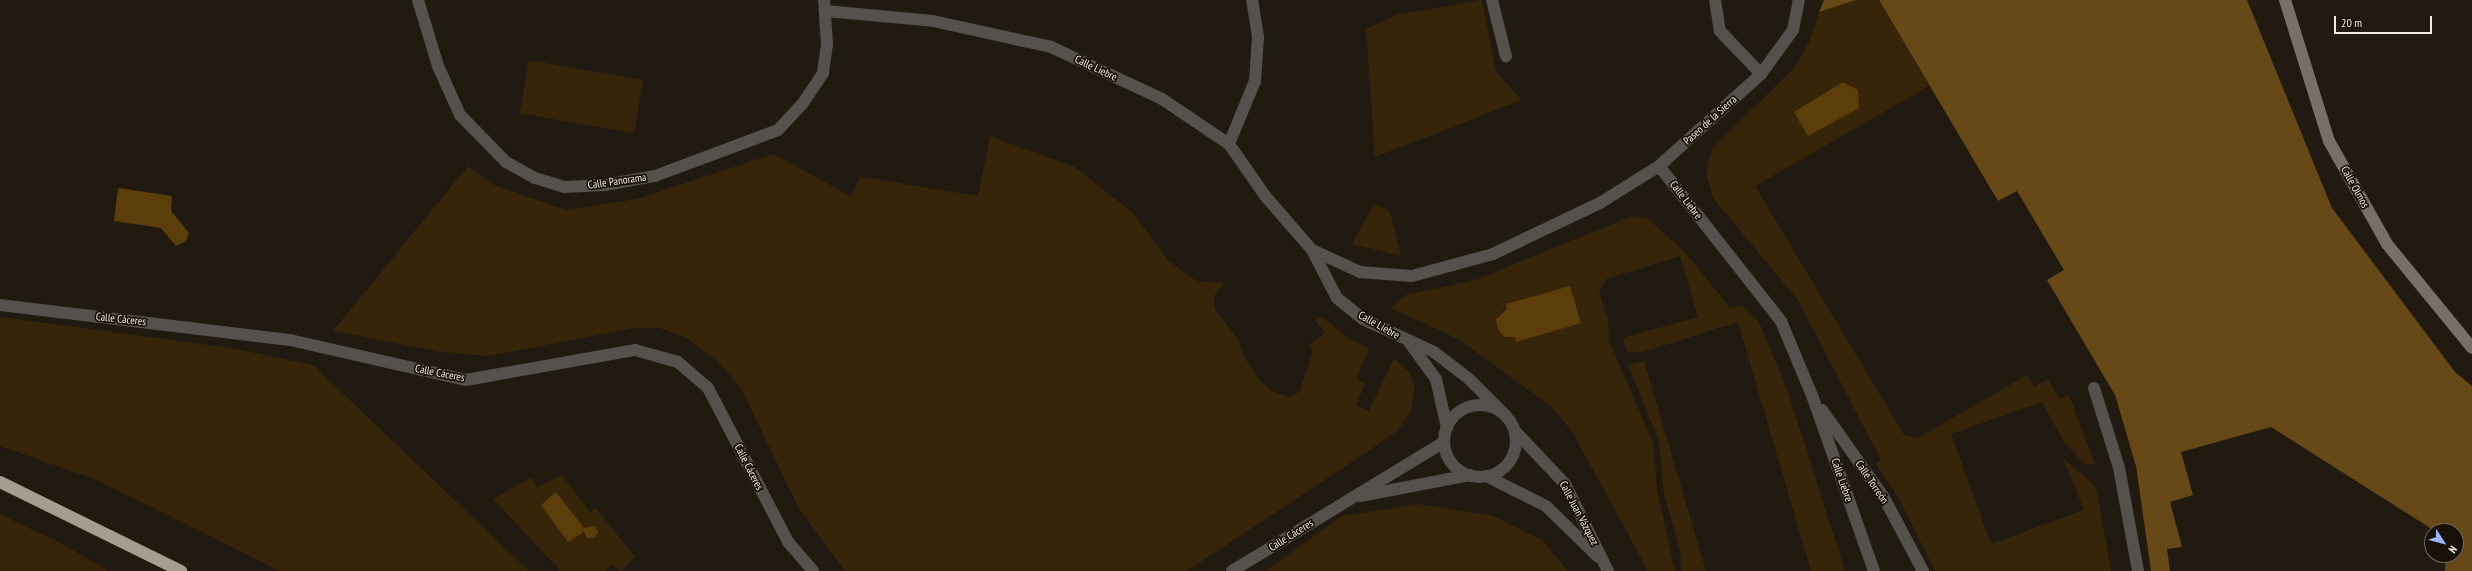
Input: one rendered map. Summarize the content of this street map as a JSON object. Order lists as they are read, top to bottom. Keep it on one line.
{"streets":{"street":["Calle Liebre","Paseo de la Sierra","Calle Panorama","Calle Olmos","Calle Cáceres","Calle Torreón","Calle Juan Vázquez"]},"crossings":[["Calle Liebre","Paseo de la Sierra"],["Calle Liebre","Calle Panorama"],["Calle Liebre","Calle Cáceres"],["Calle Liebre","Calle Torreón"],["Calle Liebre","Calle Juan Vázquez"],["Calle Cáceres","Calle Juan Vázquez"]],"scale_bar":"20 m","north":"bottom right"}
